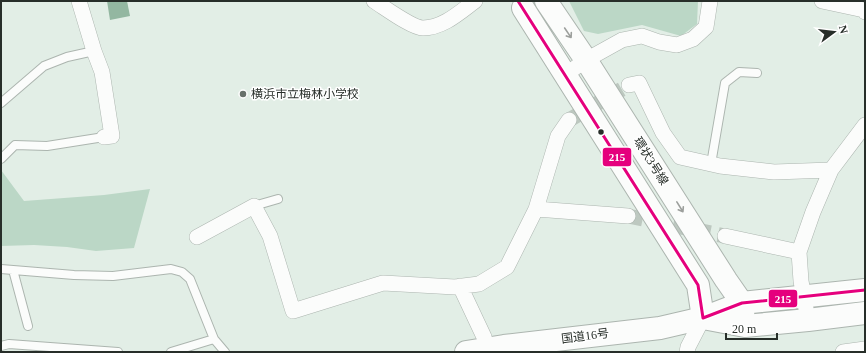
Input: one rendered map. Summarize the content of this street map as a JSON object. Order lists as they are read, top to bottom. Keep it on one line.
{"streets":{"main road":["環状3号線","国道16号"]},"crossings":[["環状3号線","国道16号"]],"places":["横浜市立梅林小学校"],"lines":["transit line 215"],"scale_bar":"20 m","north":"right"}
